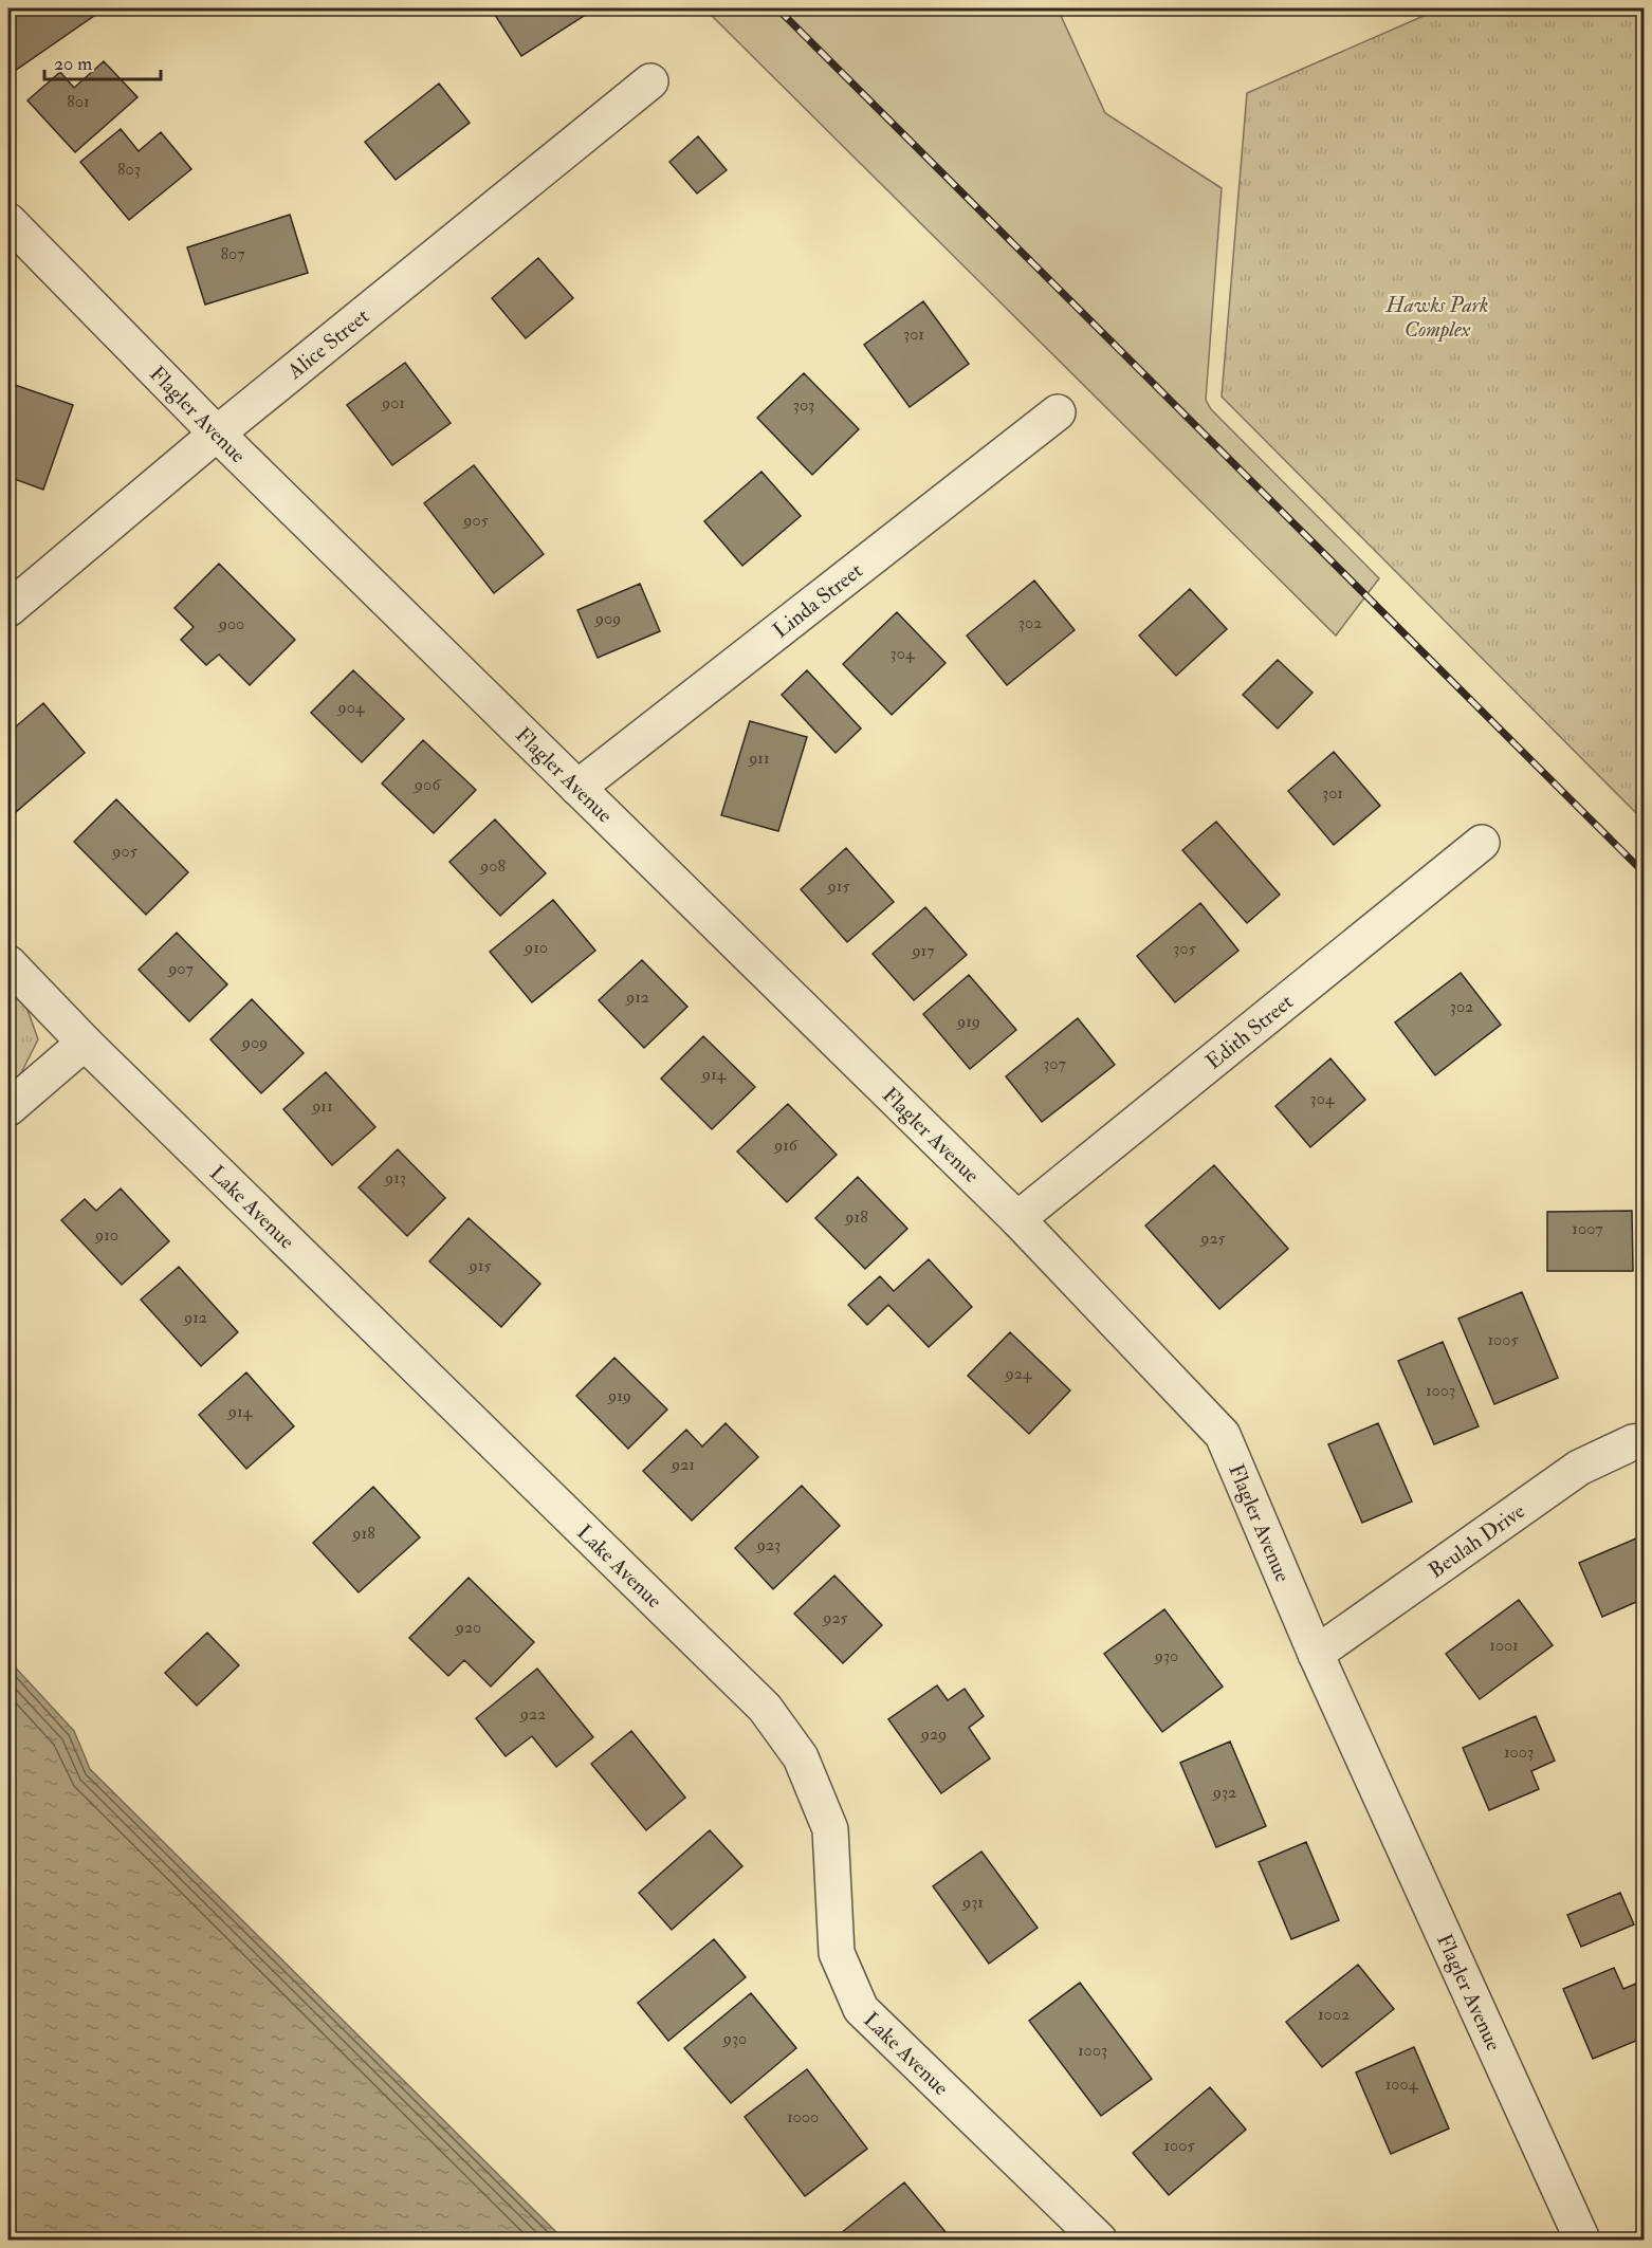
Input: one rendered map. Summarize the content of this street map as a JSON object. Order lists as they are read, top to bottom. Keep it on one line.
{"streets":{"street":["Alice Street","Flagler Avenue","Linda Street","Edith Street","Lake Avenue","Beulah Drive"]},"crossings":[["Alice Street","Flagler Avenue"],["Flagler Avenue","Linda Street"],["Flagler Avenue","Edith Street"],["Flagler Avenue","Beulah Drive"]],"parks":["Hawks Park Complex"],"house_numbers":["801","803","807","301","901","303","905","909","302","900","304","904","911","906","301","905","908","915","910","305","917","907","912","302","919","909","307","914","304","911","916","913","918","1007","910","925","915","912","1005","924","1003","919","914","921","918","923","925","920","1001","930","922","929","1003","932","931","1002","930","1003","1004","1000","1005"],"scale_bar":"20 m"}
